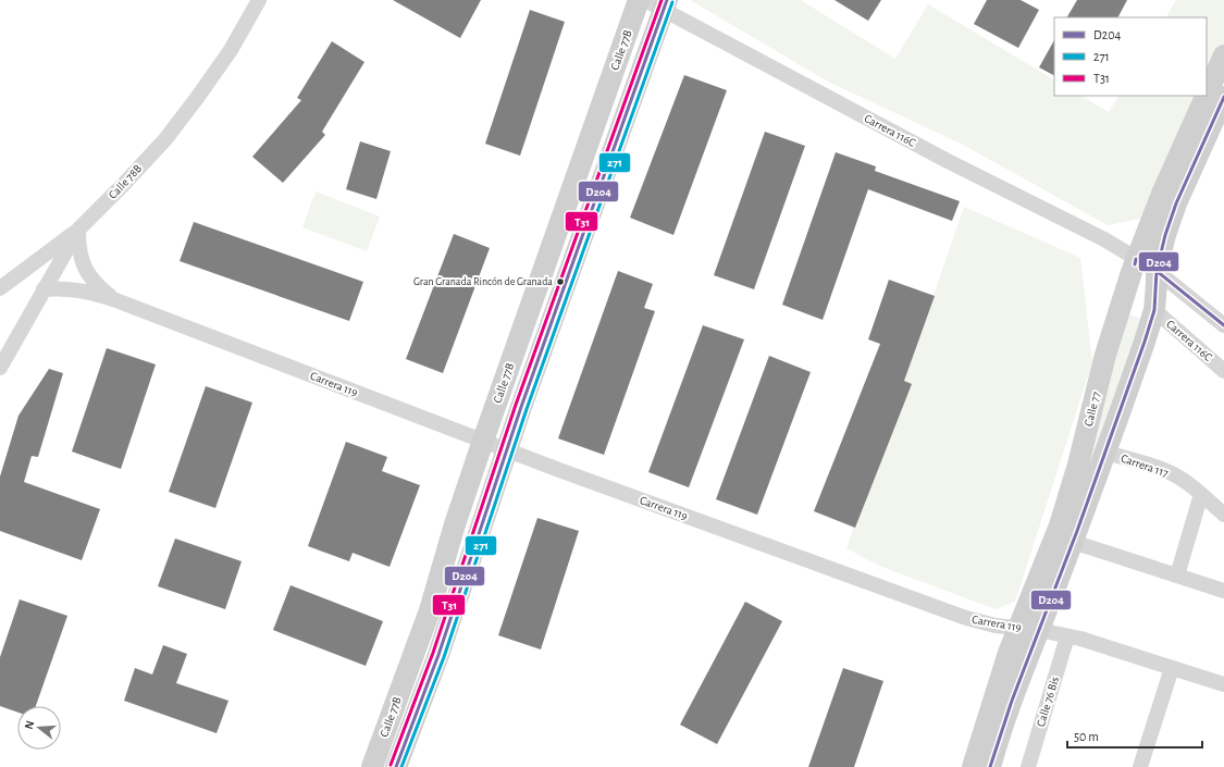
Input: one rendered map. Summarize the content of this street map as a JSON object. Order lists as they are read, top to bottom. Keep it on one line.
{"streets":{"street":["Calle 77B","Carrera 116C","Calle 78B","Carrera 119","Calle 77","Carrera 117","Calle 76 Bis"]},"crossings":[["Calle 77B","Carrera 116C"],["Calle 77B","Carrera 119"],["Carrera 116C","Calle 77"],["Calle 78B","Carrera 119"],["Carrera 119","Calle 77"],["Carrera 119","Calle 76 Bis"],["Calle 77","Carrera 117"]],"places":["Gran Granada Rincón de Granada"],"lines":["transit line D204","transit line T31","transit line 271"],"legend":["D204","271","T31"],"scale_bar":"50 m","north":"left"}
